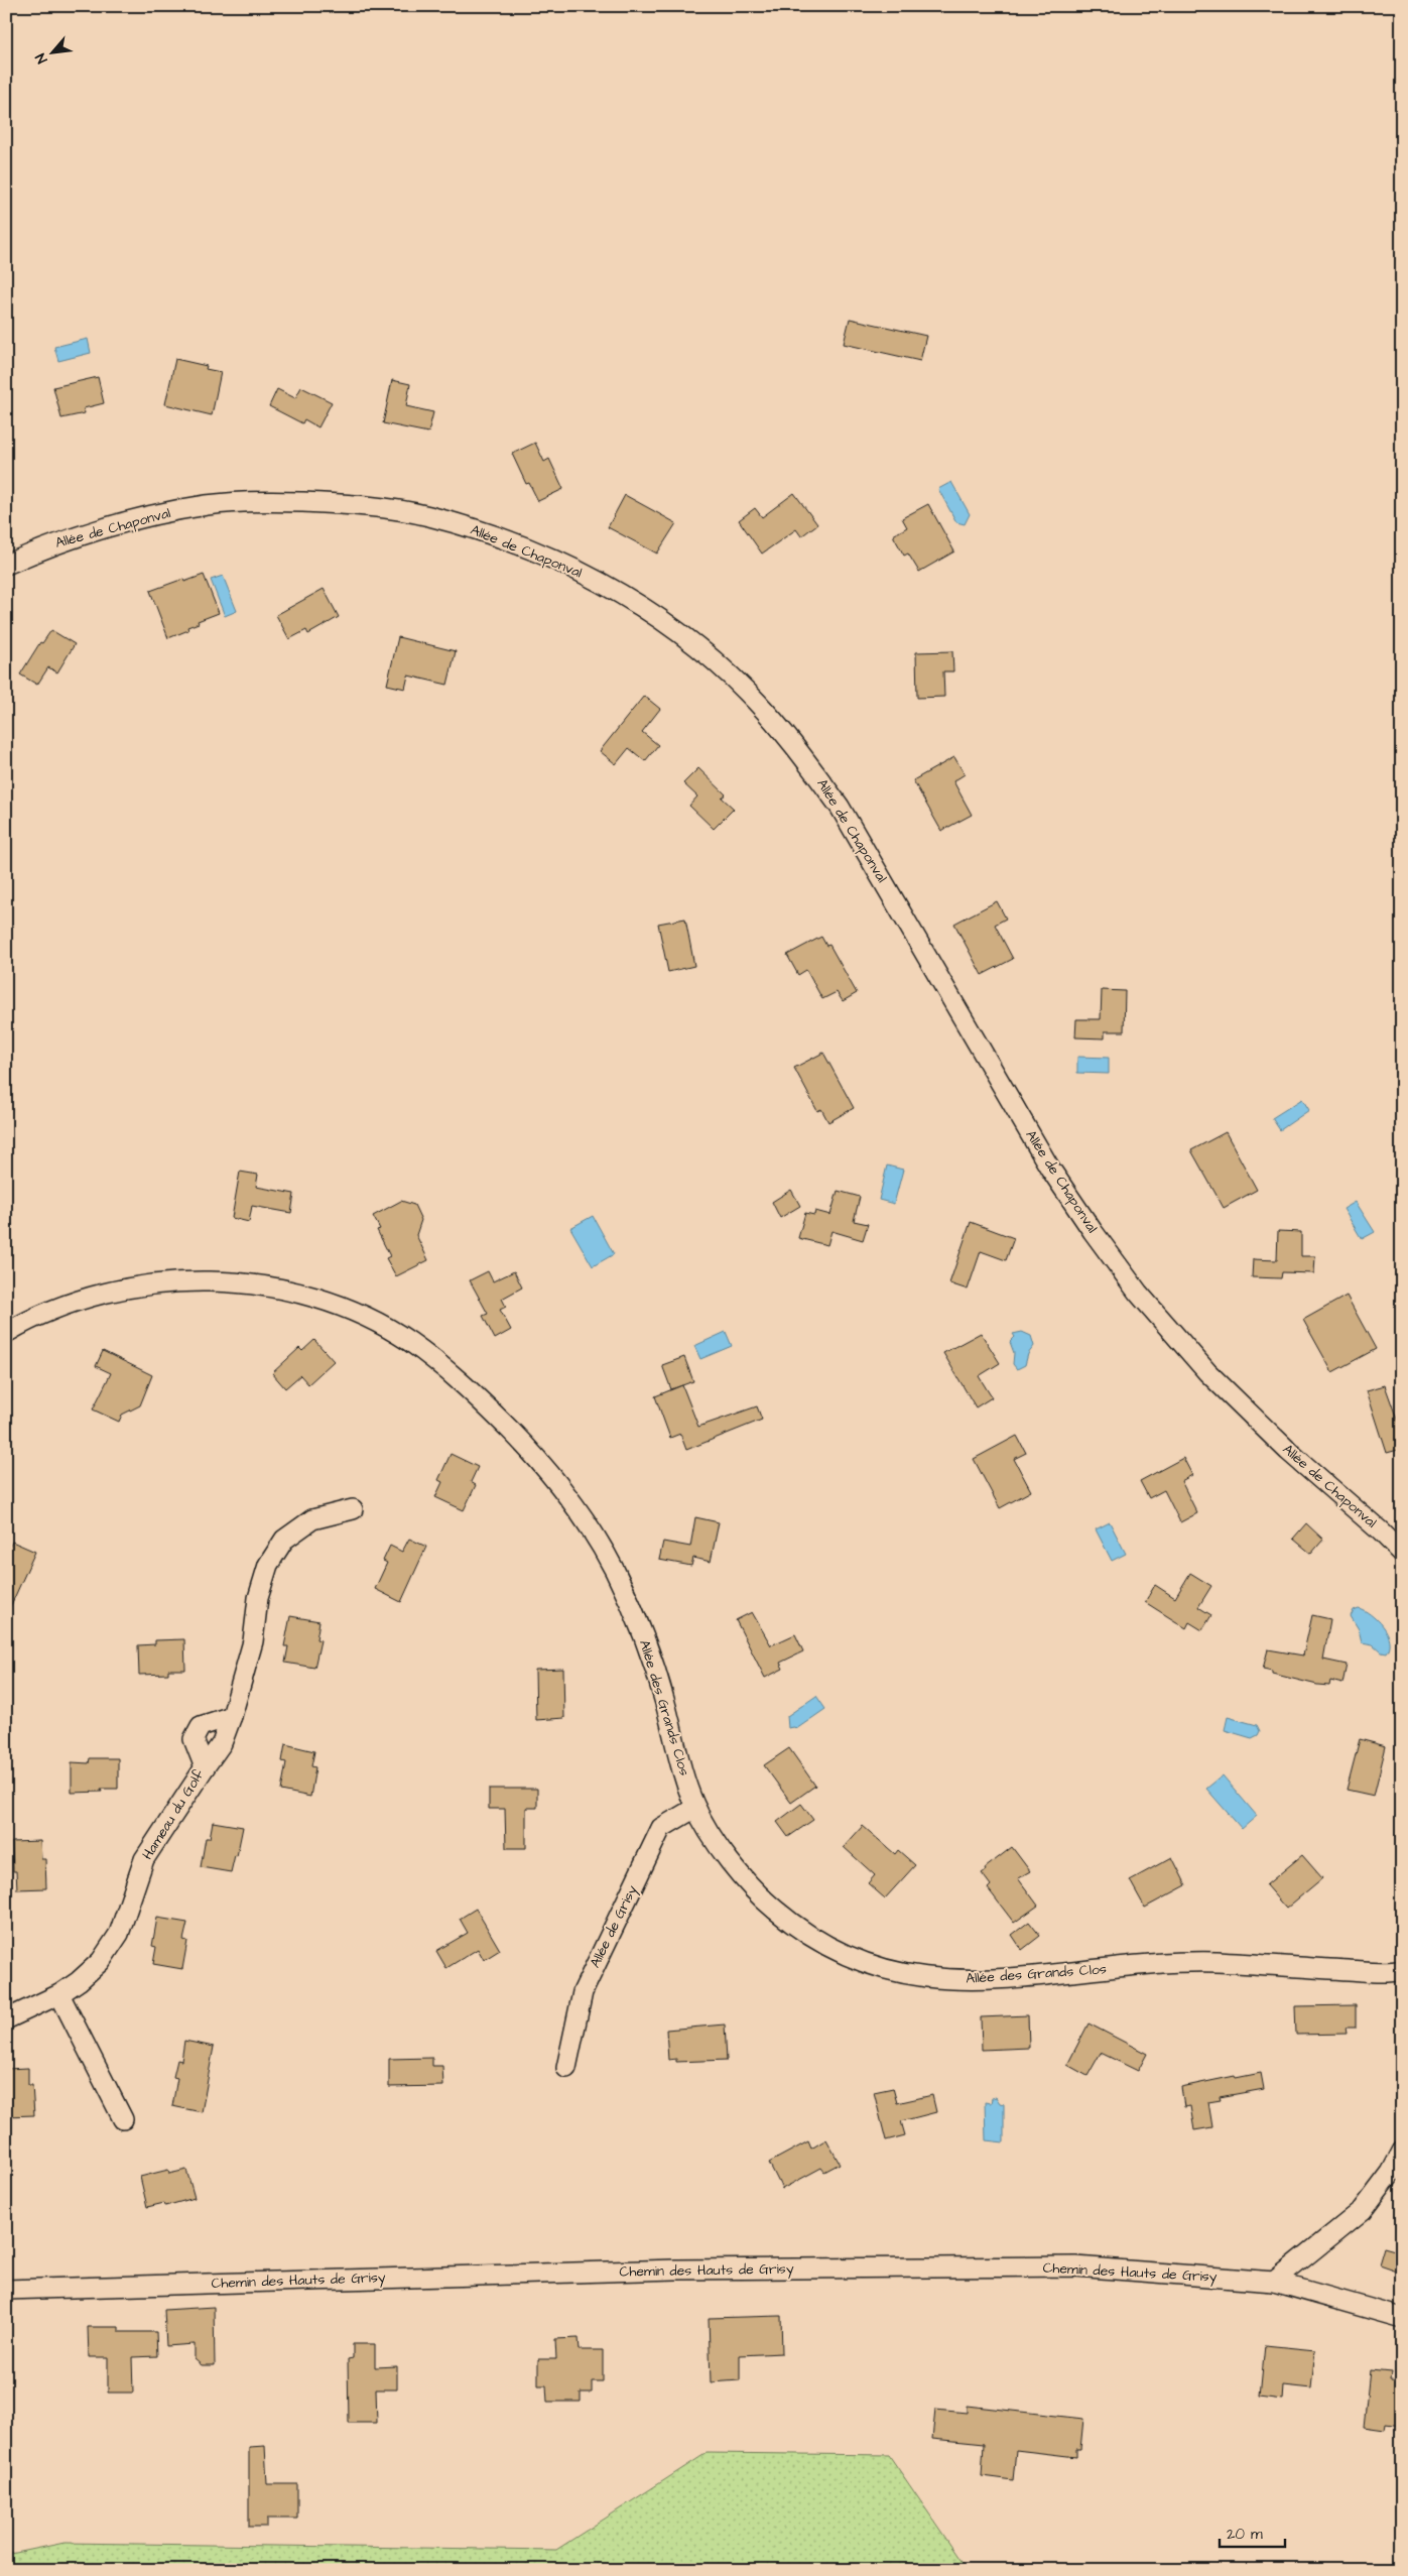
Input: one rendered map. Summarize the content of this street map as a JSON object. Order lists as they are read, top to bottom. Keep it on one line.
{"streets":{"street":["Allée de Chaponval","Allée des Grands Clos","Hameau du Golf","Allée de Grisy","Chemin des Hauts de Grisy"]},"crossings":[["Allée des Grands Clos","Allée de Grisy"]],"scale_bar":"20 m","north":"bottom left"}
